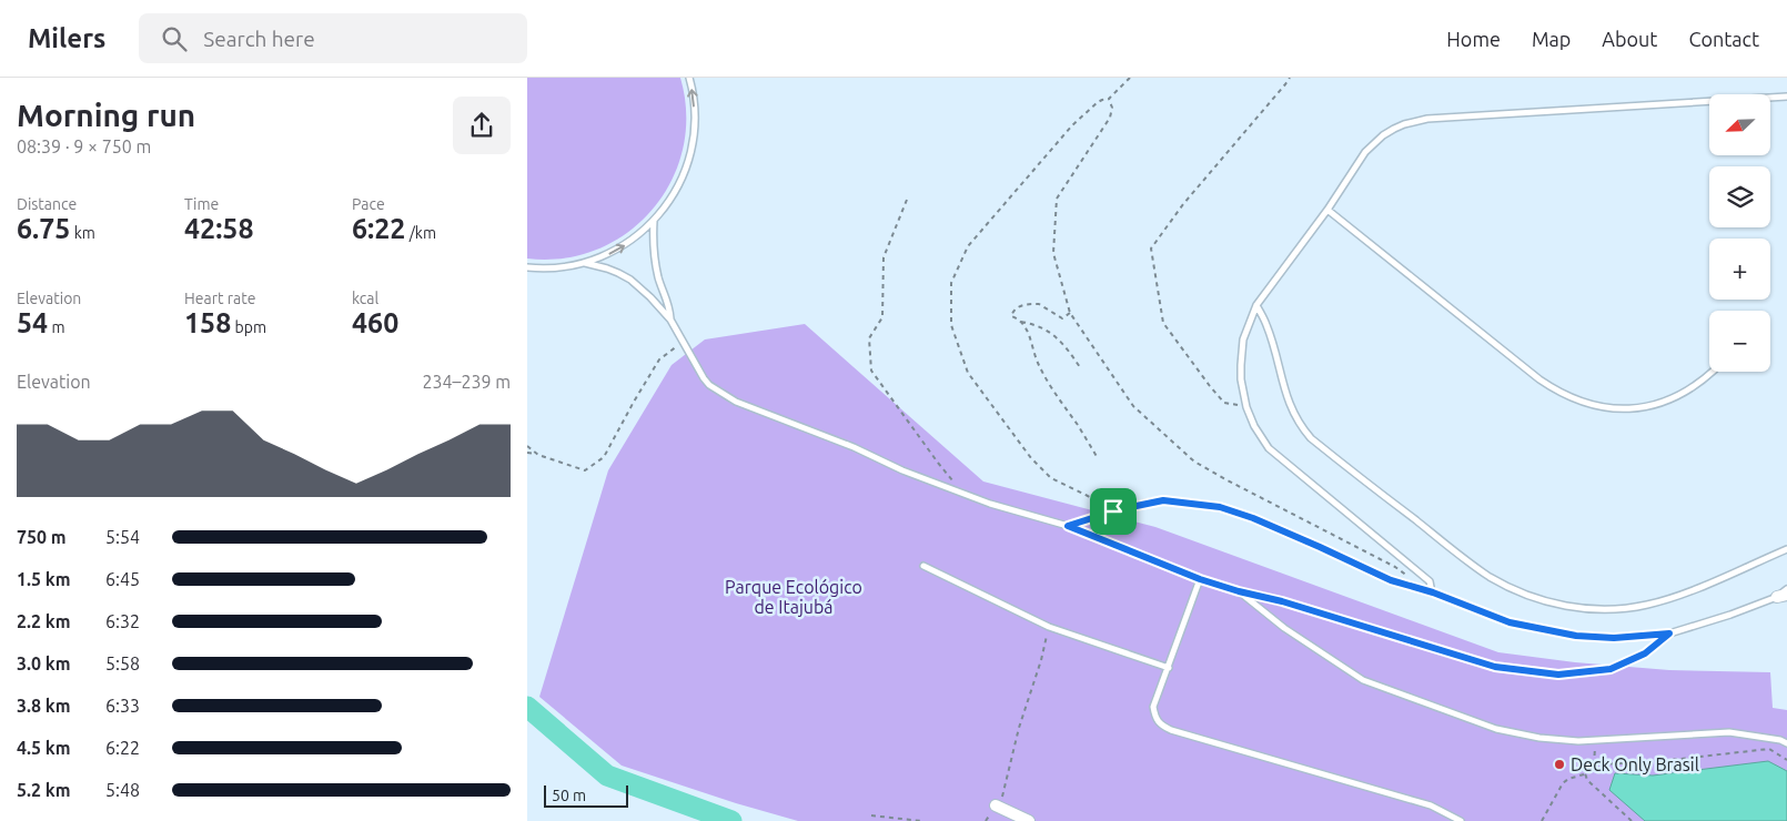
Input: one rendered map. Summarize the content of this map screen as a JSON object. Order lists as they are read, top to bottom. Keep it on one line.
{"parks":["Parque Ecológico de Itajubá"],"places":["Deck Only Brasil"],"scale_bar":"50 m","north":"bottom left","page":{"header":"Milers","search":"Search here","nav":["Home","Map","About","Contact"],"heading":["Morning run","08:39 · 9 × 750 m"],"map_buttons":["+","−"],"stats":[["Distance","6.75 km"],["Time","42:58"],["Pace","6:22 /km"],["Elevation","54 m"],["Heart rate","158 bpm"],["kcal","460"]],"chart":["Elevation","234–239 m"],"list":[{"name":"750 m","note":"5:54"},{"name":"1.5 km","note":"6:45"},{"name":"2.2 km","note":"6:32"},{"name":"3.0 km","note":"5:58"},{"name":"3.8 km","note":"6:33"},{"name":"4.5 km","note":"6:22"},{"name":"5.2 km","note":"5:48"}],"scale":"50 m"}}
